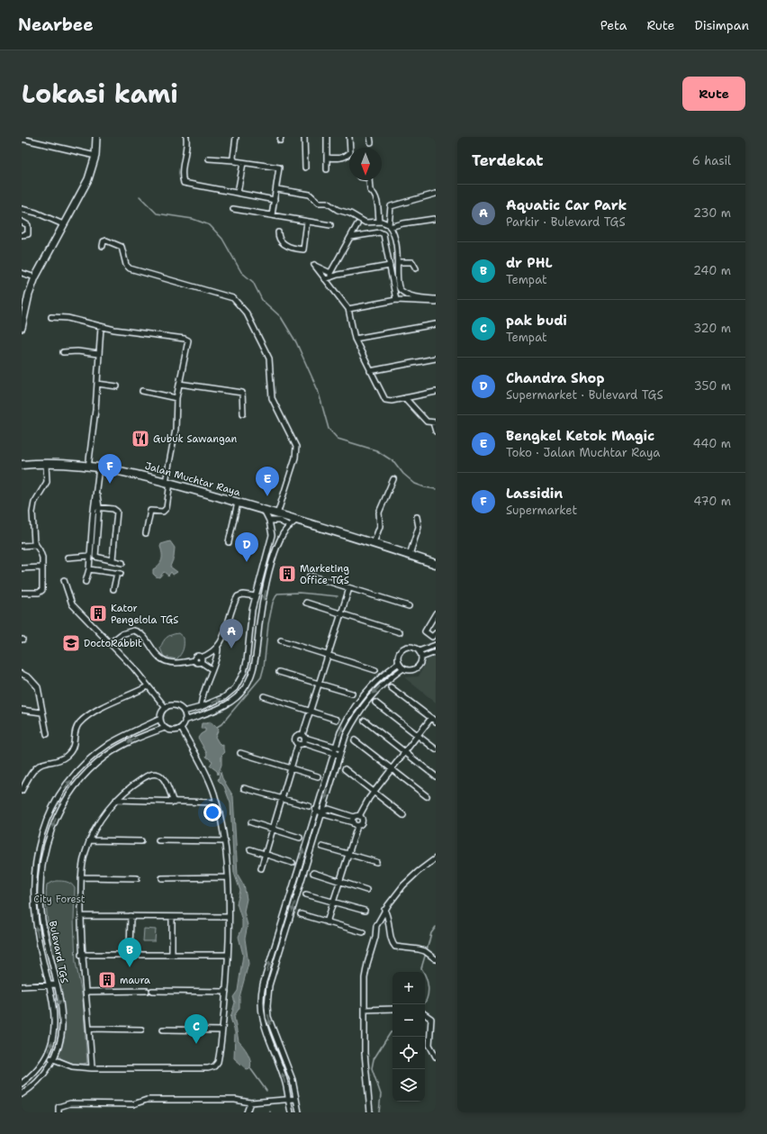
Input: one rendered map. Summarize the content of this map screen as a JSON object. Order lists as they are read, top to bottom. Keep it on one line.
{"streets":{"highway":["Jalan Muchtar Raya"],"street":["Bulevard TGS"]},"parks":["City Forest"],"places":{"restaurant":["Gubuk Sawangan"],"building":["Marketing Office TGS","Kator Pengelola TGS","maura"],"school or university":["DoctoRabbit"]},"north":"bottom","page":{"header":"Nearbee","nav":["Peta","Rute","Disimpan"],"title":"Lokasi kami","buttons":"Rute","heading":["Terdekat","6 hasil"],"list":[{"mark":"A","name":"Aquatic Car Park","note":"Parkir · Bulevard TGS","value":"230 m"},{"mark":"B","name":"dr PHL","note":"Tempat","value":"240 m"},{"mark":"C","name":"pak budi","note":"Tempat","value":"320 m"},{"mark":"D","name":"Chandra Shop","note":"Supermarket · Bulevard TGS","value":"350 m"},{"mark":"E","name":"Bengkel Ketok Magic","note":"Toko · Jalan Muchtar Raya","value":"440 m"},{"mark":"F","name":"Lassidin","note":"Supermarket","value":"470 m"}],"pins":["F","E","D","A","B","C"],"map_buttons":["+","−"]}}
